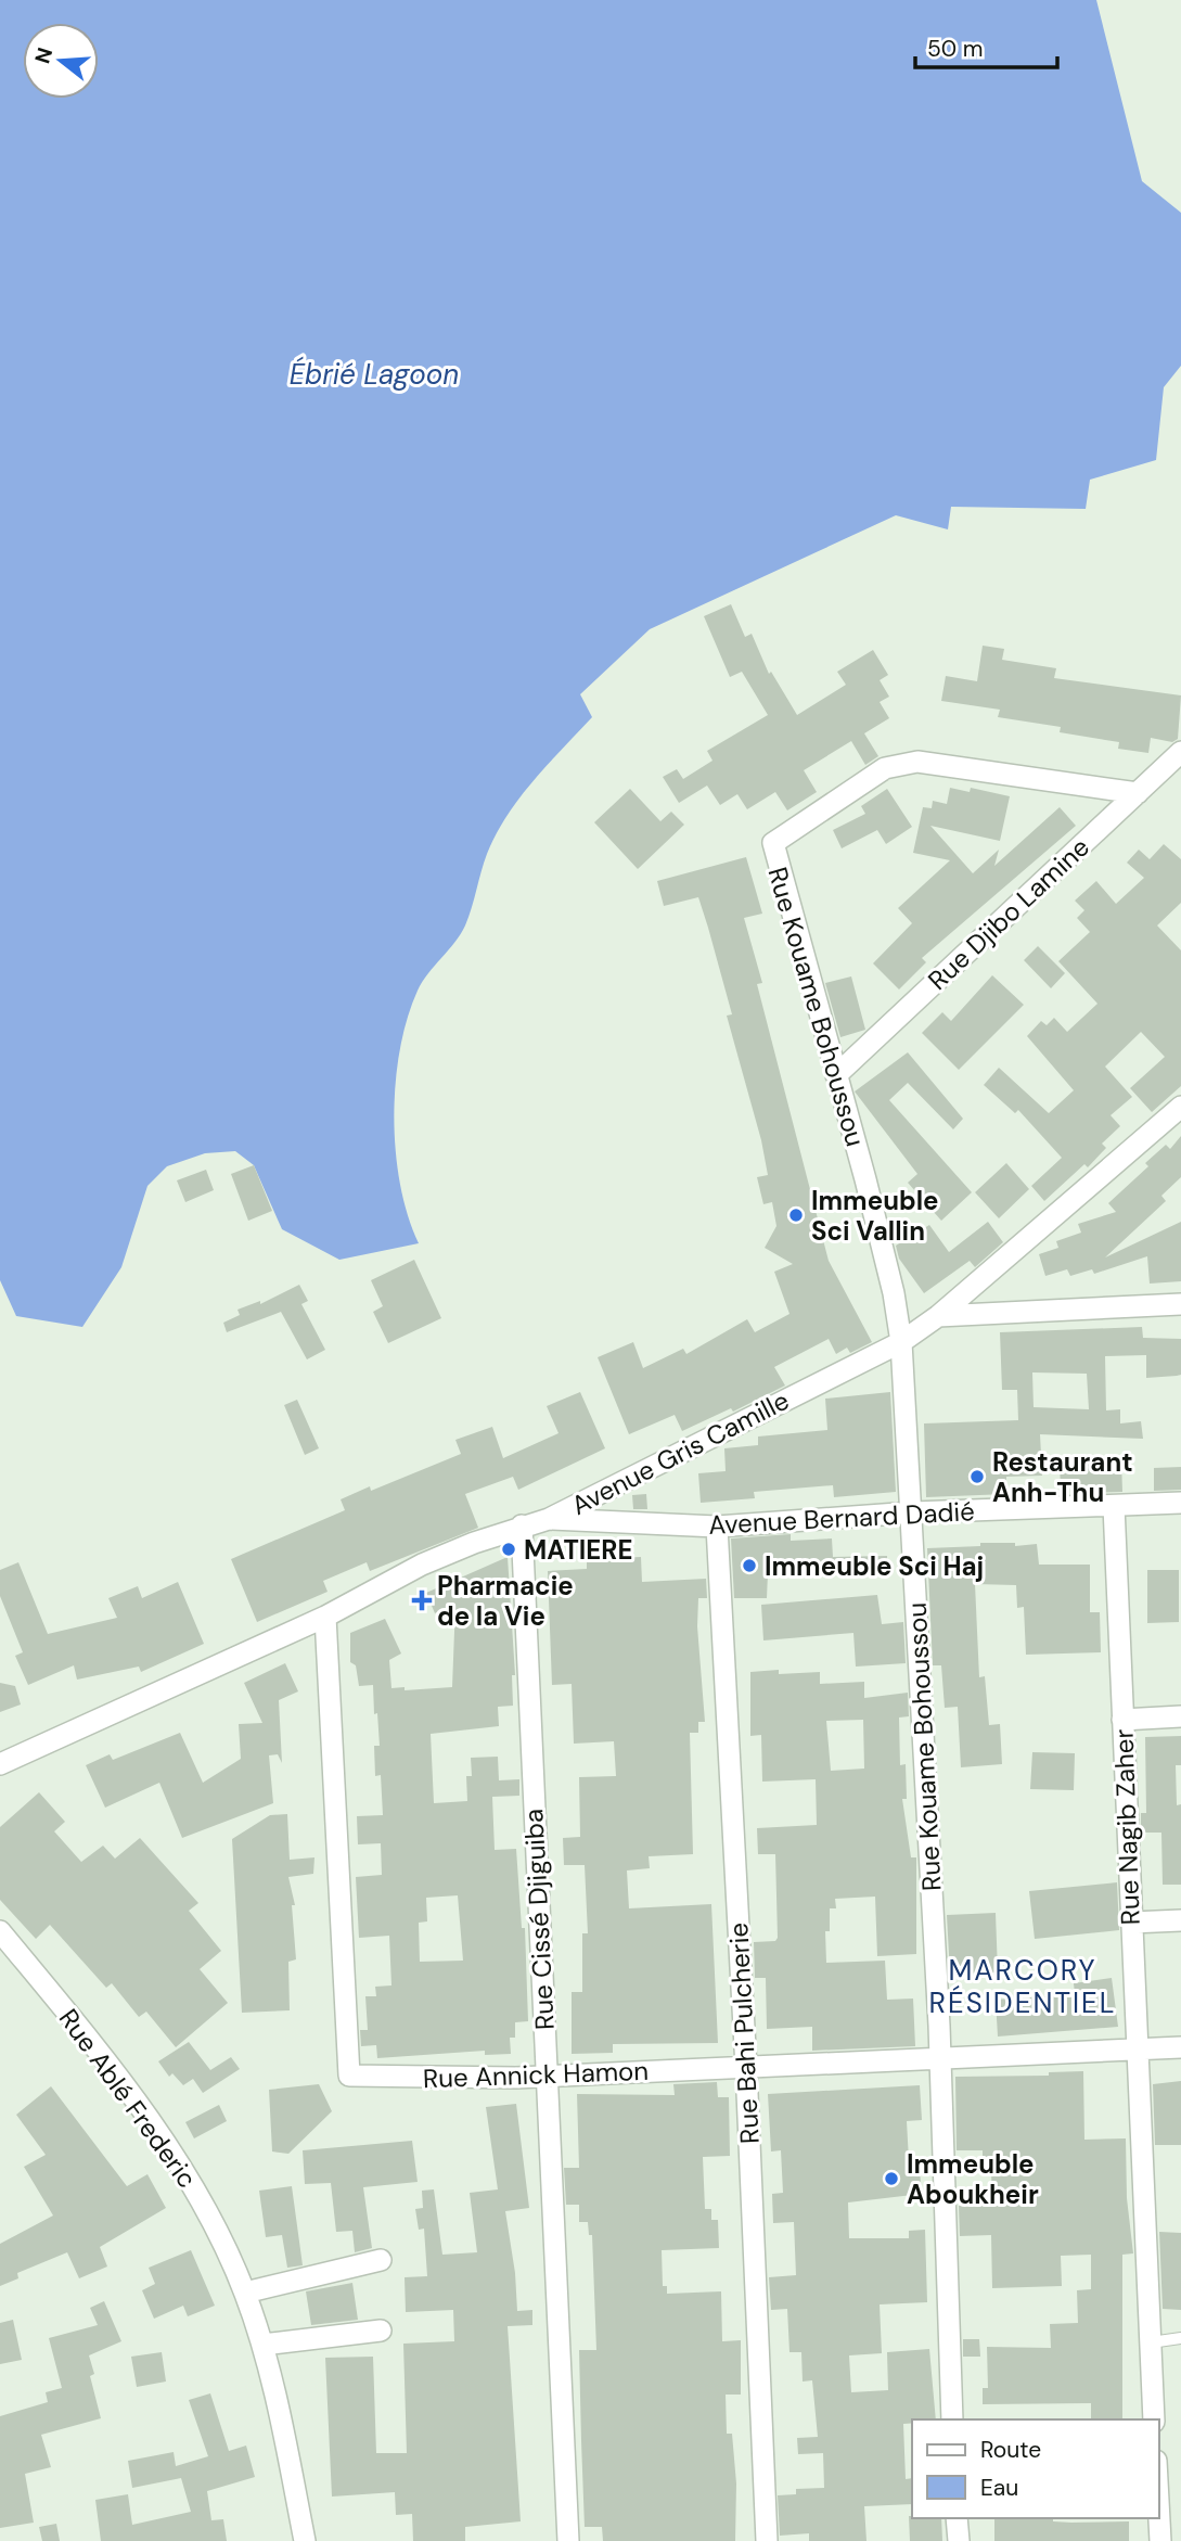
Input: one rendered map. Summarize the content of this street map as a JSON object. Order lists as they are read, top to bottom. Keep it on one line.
{"streets":{"street":["Rue Djibo Lamine","Rue Kouame Bohoussou","Avenue Gris Camille","Avenue Bernard Dadié","Rue Nagib Zaher","Rue Cissé Djiguiba","Rue Bahi Pulcherie","Rue Annick Hamon","Rue Ablé Frederic"]},"crossings":[["Rue Djibo Lamine","Rue Kouame Bohoussou"],["Rue Kouame Bohoussou","Avenue Gris Camille"],["Rue Kouame Bohoussou","Avenue Bernard Dadié"],["Rue Kouame Bohoussou","Rue Annick Hamon"],["Avenue Gris Camille","Avenue Bernard Dadié"],["Avenue Gris Camille","Rue Cissé Djiguiba"],["Avenue Gris Camille","Rue Annick Hamon"],["Avenue Bernard Dadié","Rue Nagib Zaher"],["Avenue Bernard Dadié","Rue Bahi Pulcherie"],["Rue Nagib Zaher","Rue Annick Hamon"],["Rue Cissé Djiguiba","Rue Annick Hamon"],["Rue Bahi Pulcherie","Rue Annick Hamon"]],"districts":["MARCORY RÉSIDENTIEL"],"water":["Ébrié Lagoon"],"places":{"other":["Immeuble Sci Vallin","Restaurant Anh-Thu","MATIERE","Immeuble Sci Haj","Immeuble Aboukheir"],"health":["Pharmacie de la Vie"]},"legend":["Route","Eau"],"scale_bar":"50 m","north":"left"}
